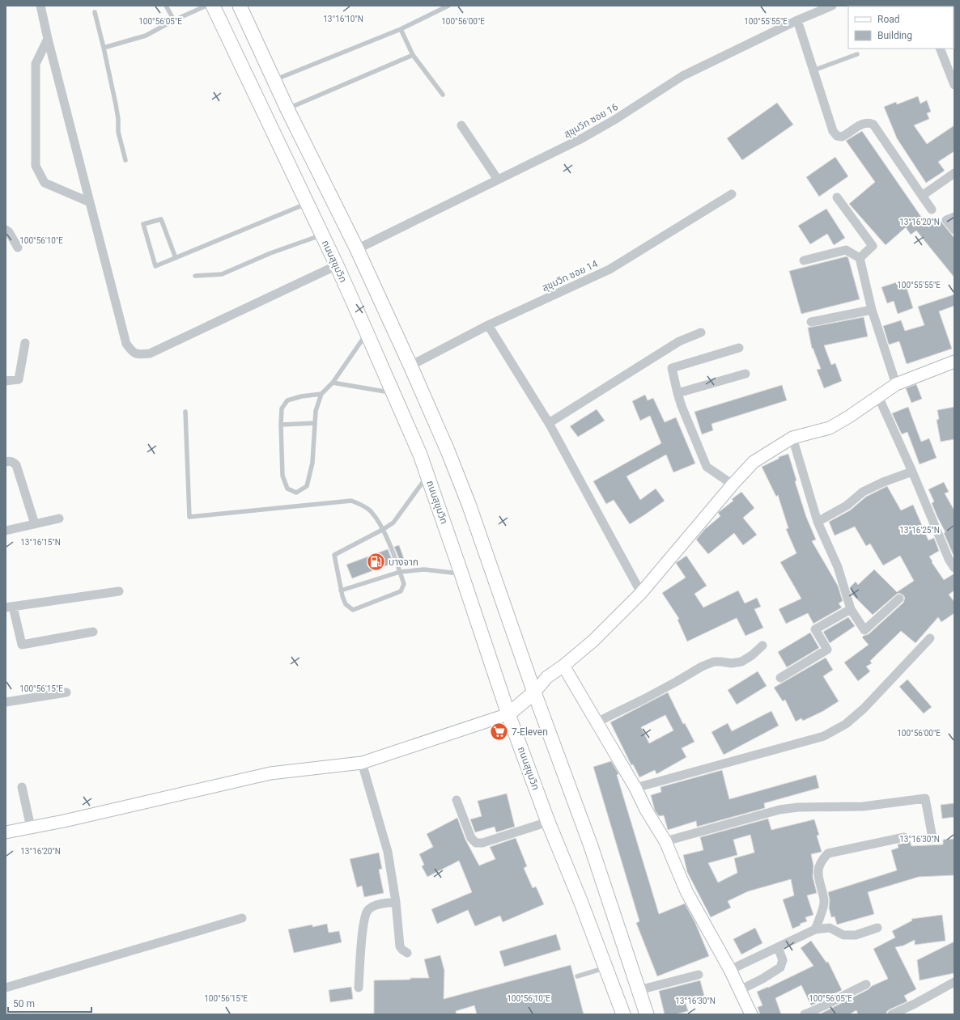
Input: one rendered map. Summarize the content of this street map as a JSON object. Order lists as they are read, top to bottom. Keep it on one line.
{"streets":{"main road":["ถนนสุขุมวิท"],"street":["สุขุมวิท ซอย 16","สุขุมวิท ซอย 14"]},"places":{"fuel station":["บางจาก"],"supermarket":["7-Eleven"]},"legend":["Road","Building"],"scale_bar":"50 m","coordinates":["13°16'10\"N","100°56'05\"E","100°55'55\"E","100°56'00\"E","13°16'20\"N","100°56'10\"E","13°16'25\"N","13°16'15\"N","100°56'15\"E","13°16'30\"N"]}
